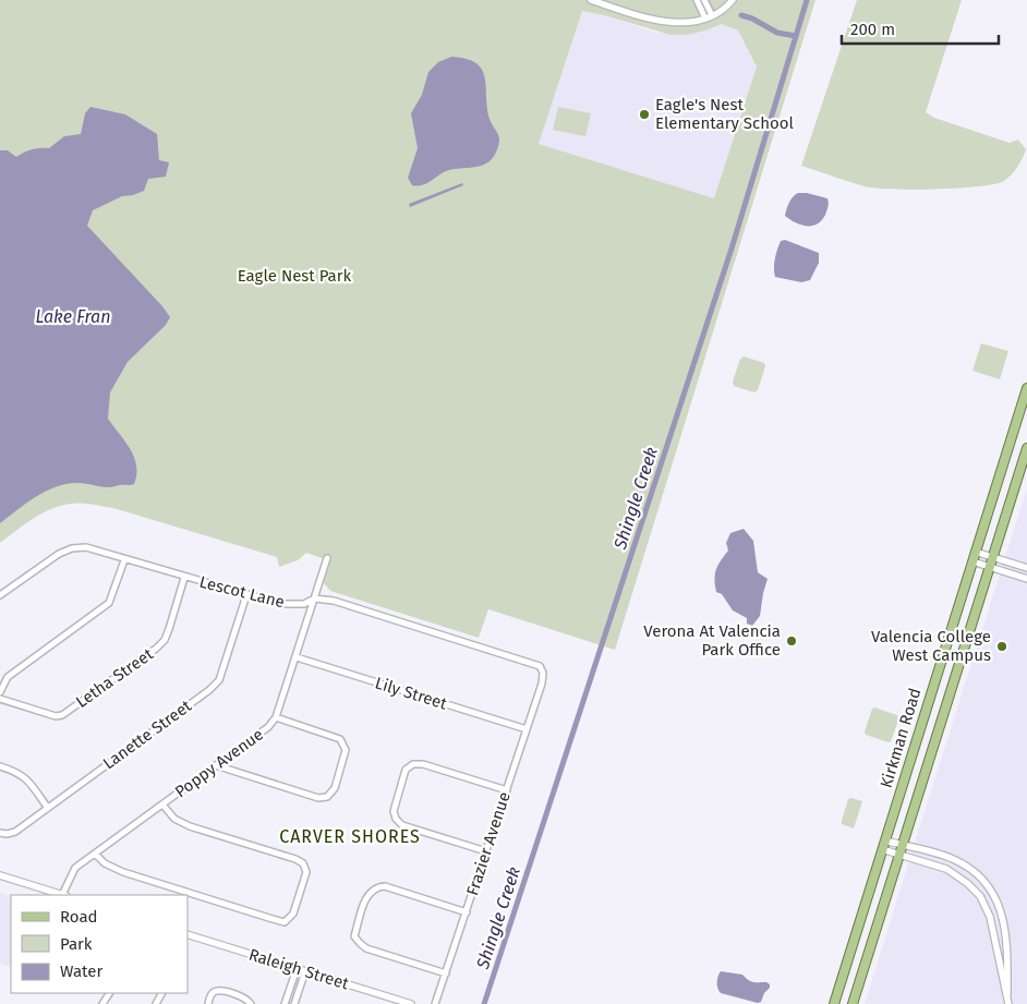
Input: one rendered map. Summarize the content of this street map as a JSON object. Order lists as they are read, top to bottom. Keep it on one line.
{"streets":{"main road":["Kirkman Road"],"street":["Lescot Lane","Letha Street","Lily Street","Lanette Street","Poppy Avenue","Frazier Avenue","Raleigh Street"]},"crossings":[["Lescot Lane","Letha Street"],["Lescot Lane","Lanette Street"],["Lescot Lane","Poppy Avenue"],["Lescot Lane","Frazier Avenue"],["Lily Street","Poppy Avenue"],["Lily Street","Frazier Avenue"]],"districts":["CARVER SHORES"],"water":["Lake Fran","Shingle Creek"],"parks":["Eagle Nest Park"],"places":["Eagle's Nest Elementary School","Verona At Valencia Park Office","Valencia College West Campus"],"legend":["Road","Park","Water"],"scale_bar":"200 m"}
